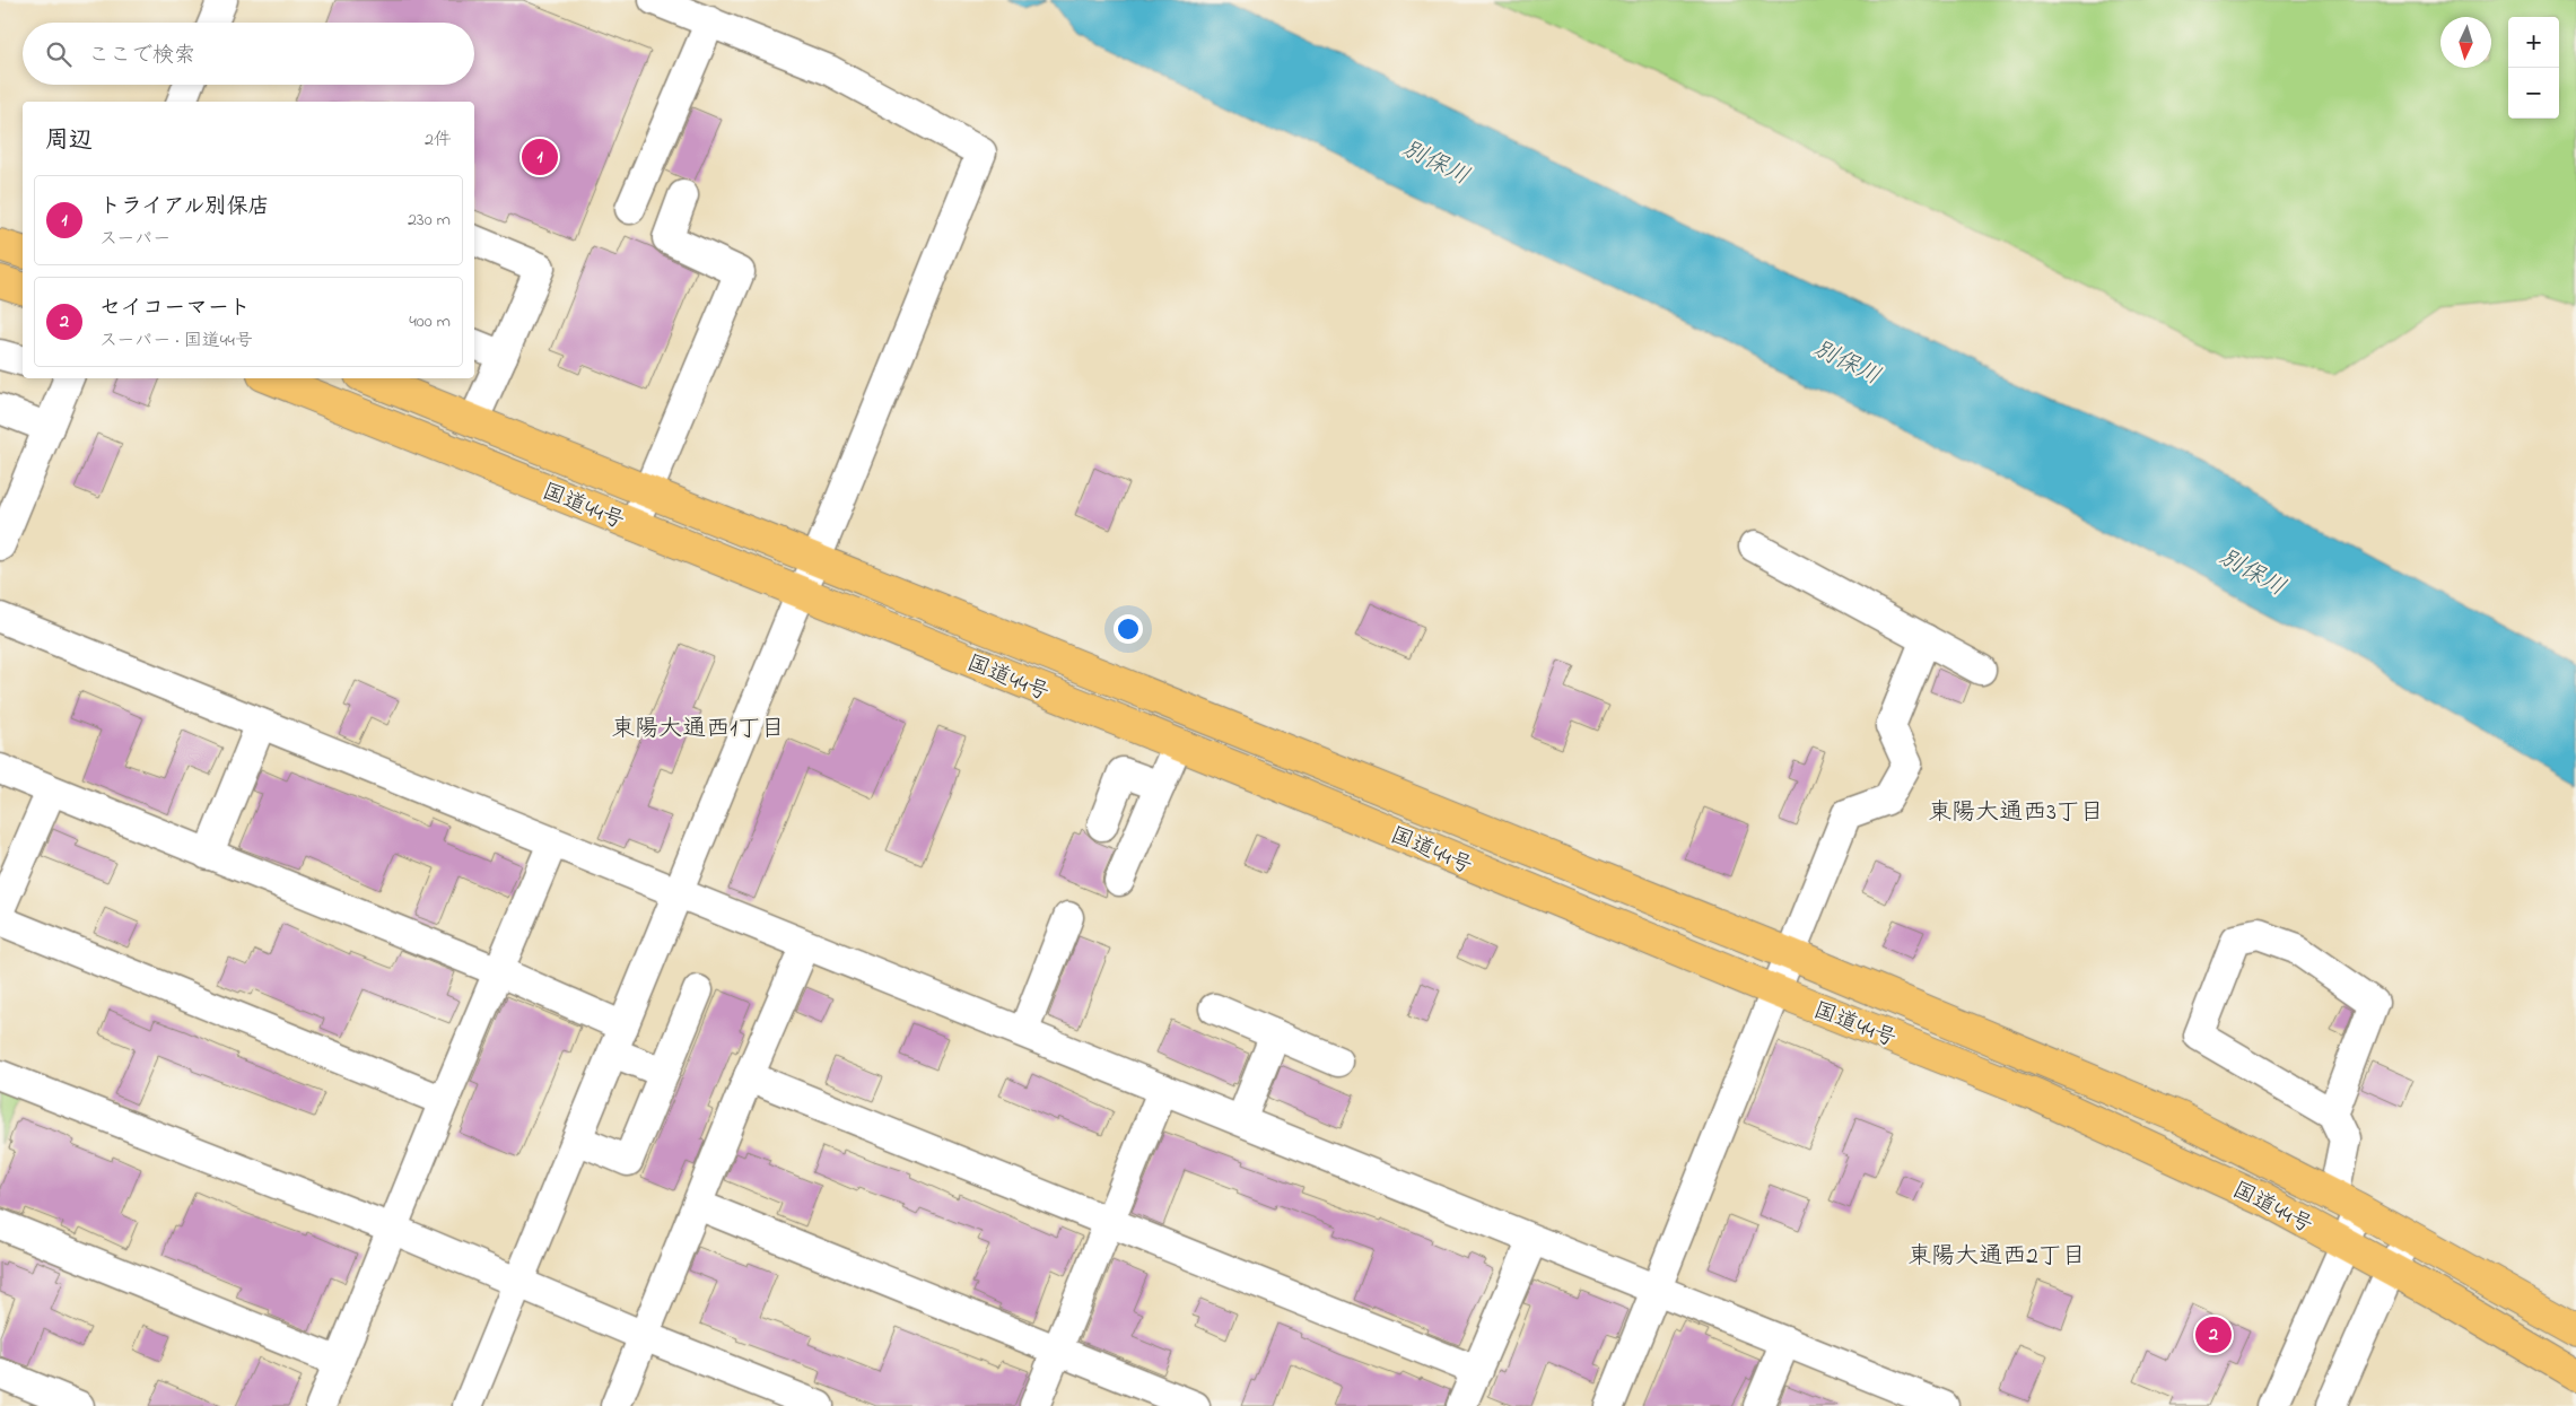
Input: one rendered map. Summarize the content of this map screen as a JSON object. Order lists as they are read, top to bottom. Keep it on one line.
{"streets":{"highway":["国道44号"]},"districts":["東陽大通西1丁目","東陽大通西3丁目","東陽大通西2丁目"],"water":["別保川"],"north":"bottom","page":{"map_buttons":["+","−"],"search":"ここで検索","heading":["周辺","2件"],"pins":["1","2"],"list":[{"mark":"1","name":"トライアル別保店","note":"スーパー","value":"230 m"},{"mark":"2","name":"セイコーマート","note":"スーパー · 国道44号","value":"400 m"}]}}
